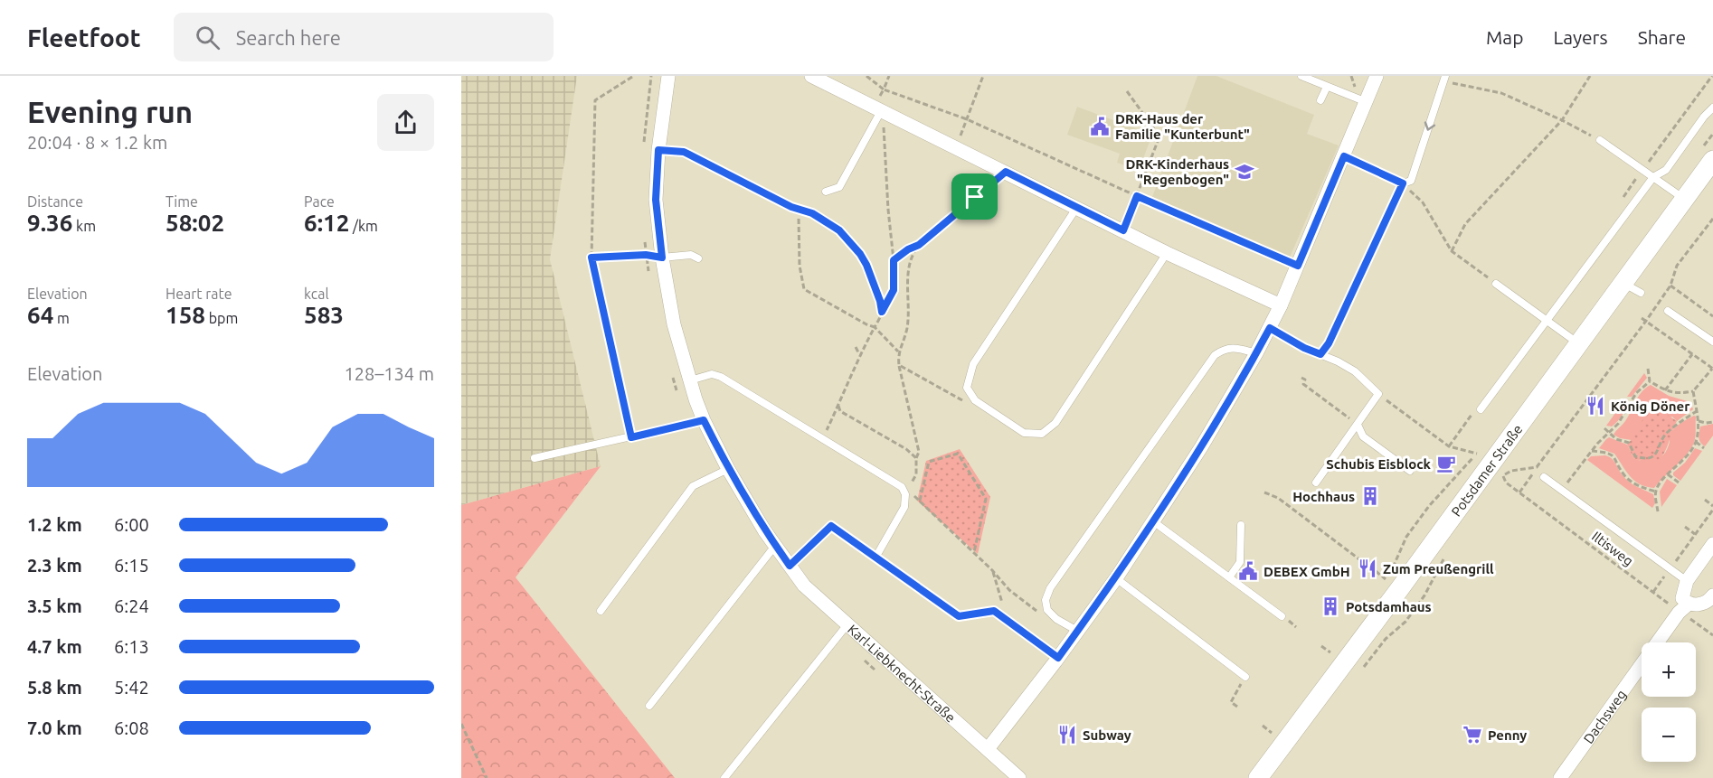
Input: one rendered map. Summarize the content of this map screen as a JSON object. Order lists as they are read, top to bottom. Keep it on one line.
{"streets":{"main road":["Potsdamer Straße"],"street":["Karl-Liebknecht-Straße","Dachsweg"],"path":["Iltisweg"]},"crossings":[["Iltisweg","Dachsweg"]],"places":{"public building":["DRK-Haus der Familie \"Kunterbunt\"","DEBEX GmbH"],"school or university":["DRK-Kinderhaus \"Regenbogen\""],"restaurant":["König Döner","Zum Preußengrill","Subway"],"cafe":["Schubis Eisblock"],"building":["Hochhaus","Potsdamhaus"],"supermarket":["Penny"]},"page":{"header":"Fleetfoot","search":"Search here","nav":["Map","Layers","Share"],"heading":["Evening run","20:04 · 8 × 1.2 km"],"stats":[["Distance","9.36 km"],["Time","58:02"],["Pace","6:12 /km"],["Elevation","64 m"],["Heart rate","158 bpm"],["kcal","583"]],"chart":["Elevation","128–134 m"],"list":[{"name":"1.2 km","note":"6:00"},{"name":"2.3 km","note":"6:15"},{"name":"3.5 km","note":"6:24"},{"name":"4.7 km","note":"6:13"},{"name":"5.8 km","note":"5:42"},{"name":"7.0 km","note":"6:08"}],"map_buttons":["+","−"]}}
